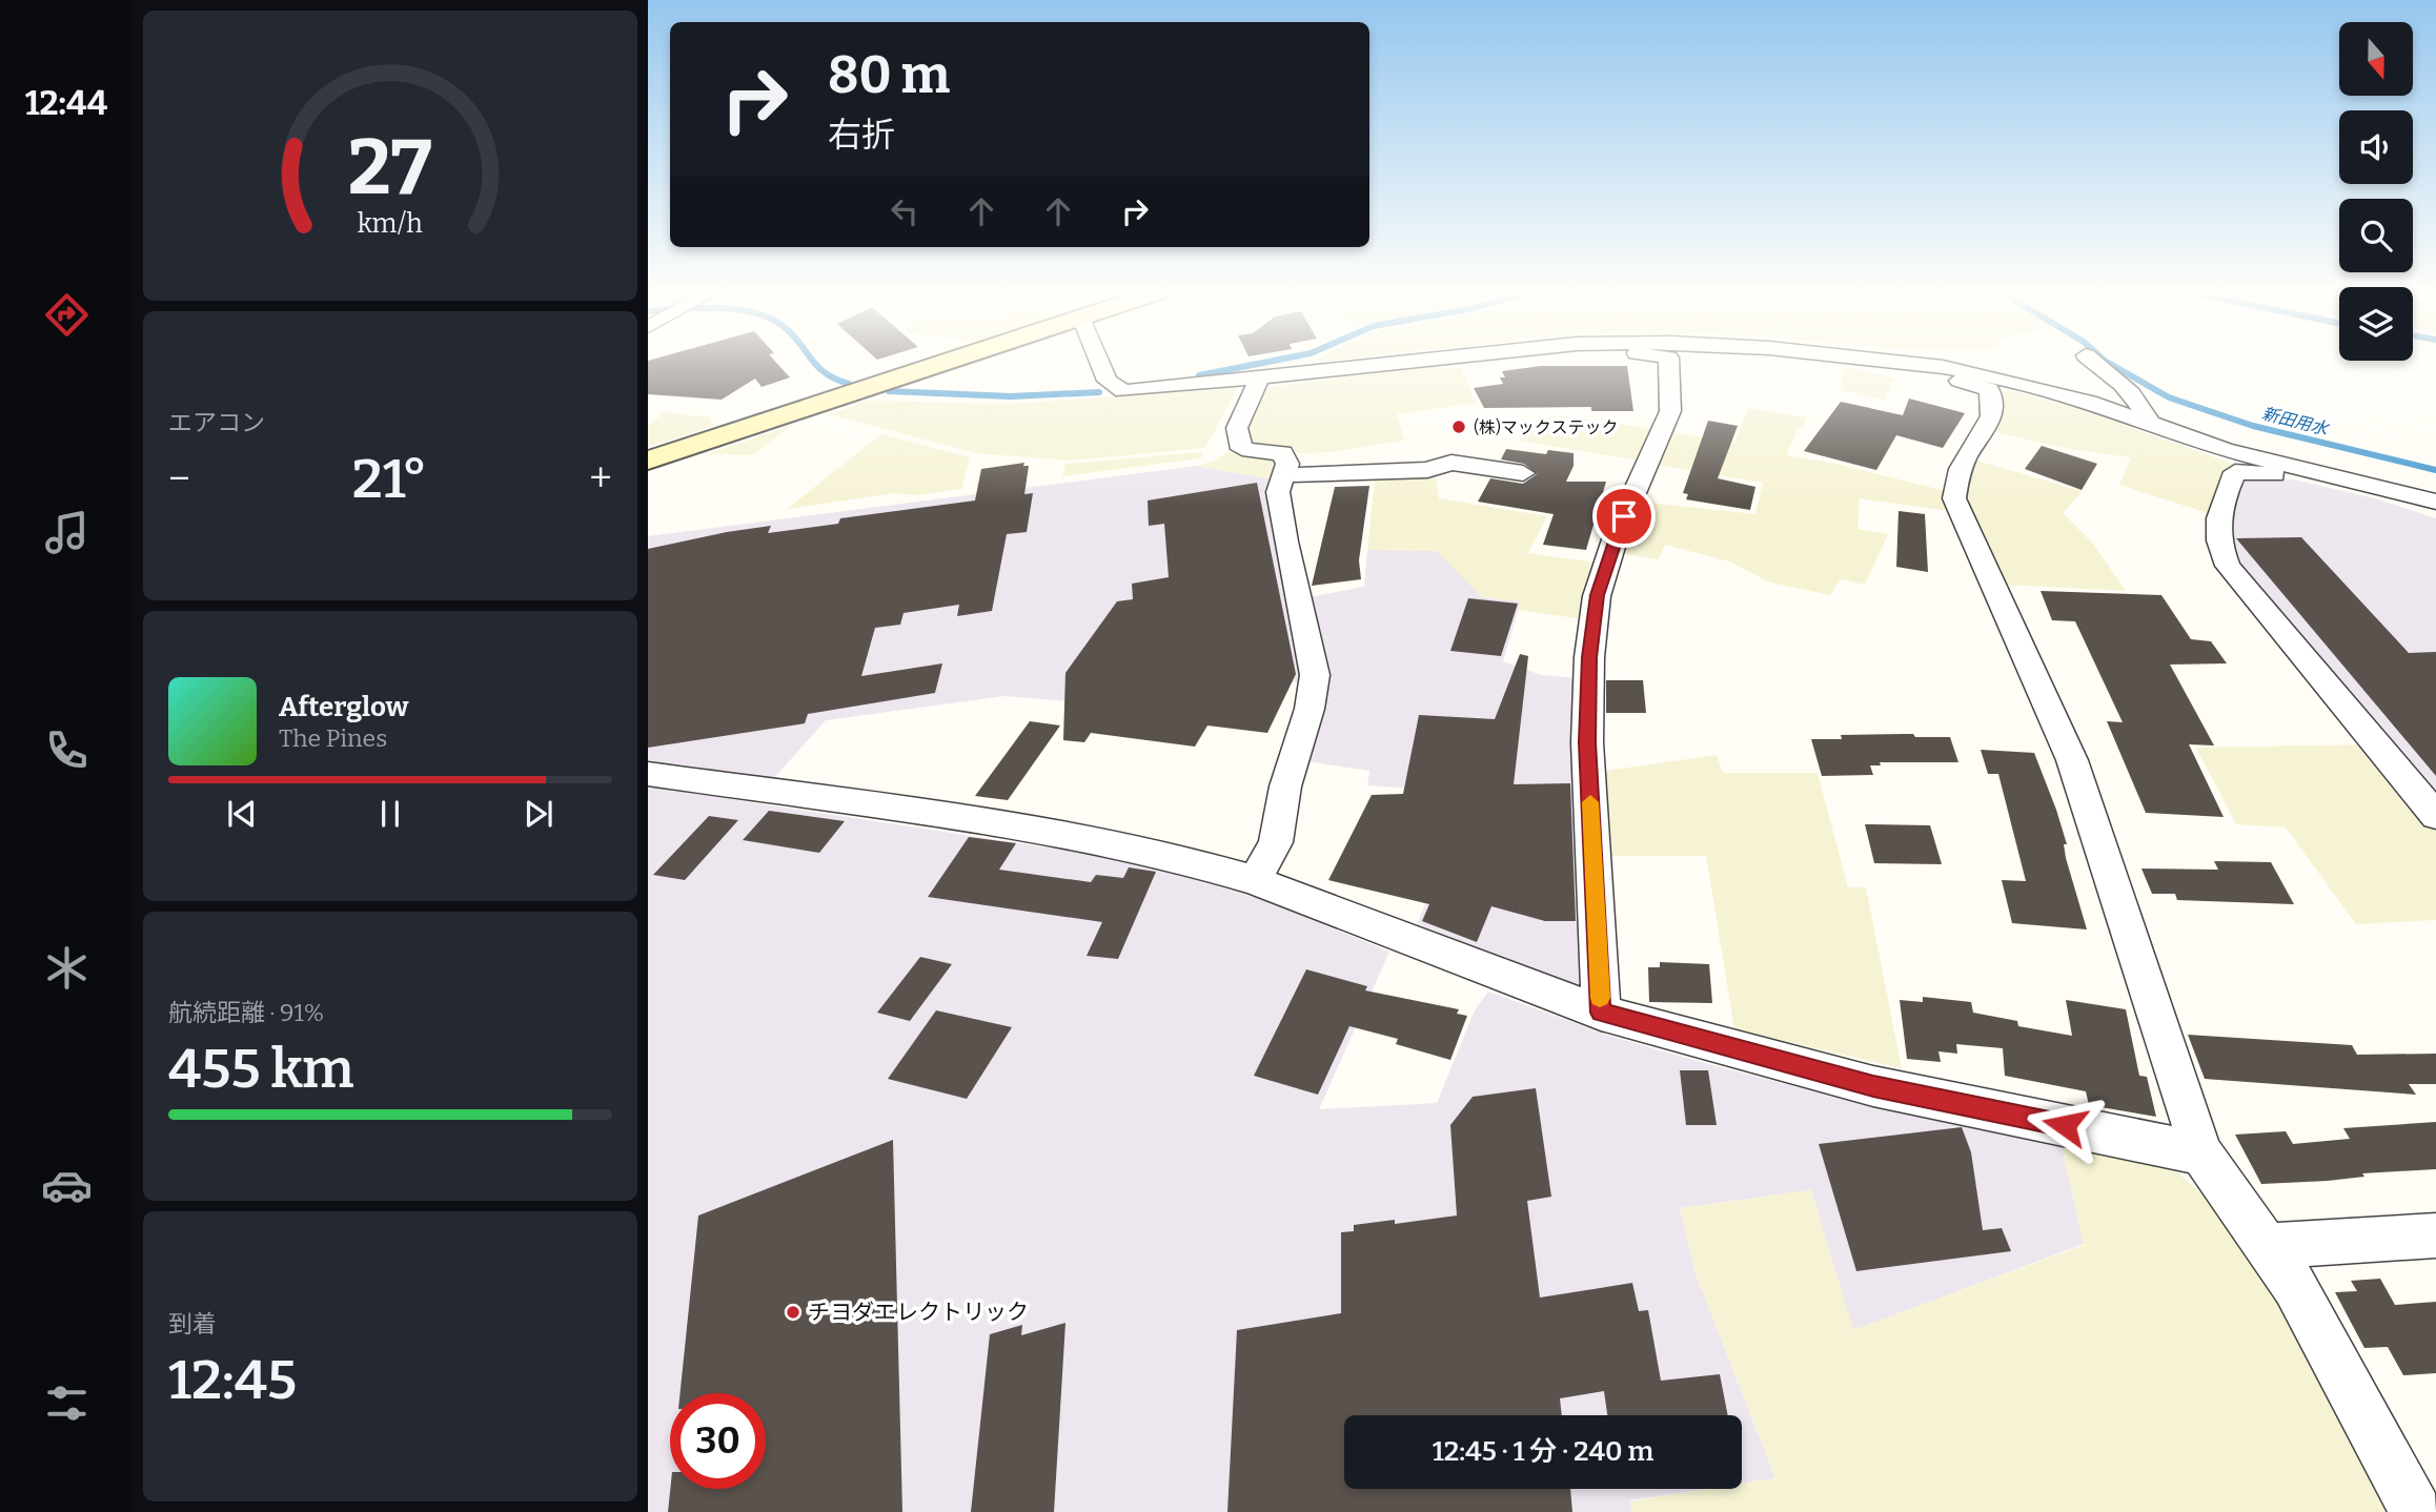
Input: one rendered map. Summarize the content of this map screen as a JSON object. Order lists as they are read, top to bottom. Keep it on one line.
{"water":["新田用水"],"places":["(株)マックステック","チヨダエレクトリック"],"north":"bottom","page":{"tabs":"12:44","turn":["80 m","右折"],"tile":["エアコン",["航続距離 · 91%","455 km"],["到着","12:45"]],"heat":["−","21°","+"],"song":["Afterglow","The Pines"],"limit":"30","trip":"12:45 · 1 分 · 240 m","gauge":["27","km/h"]}}
